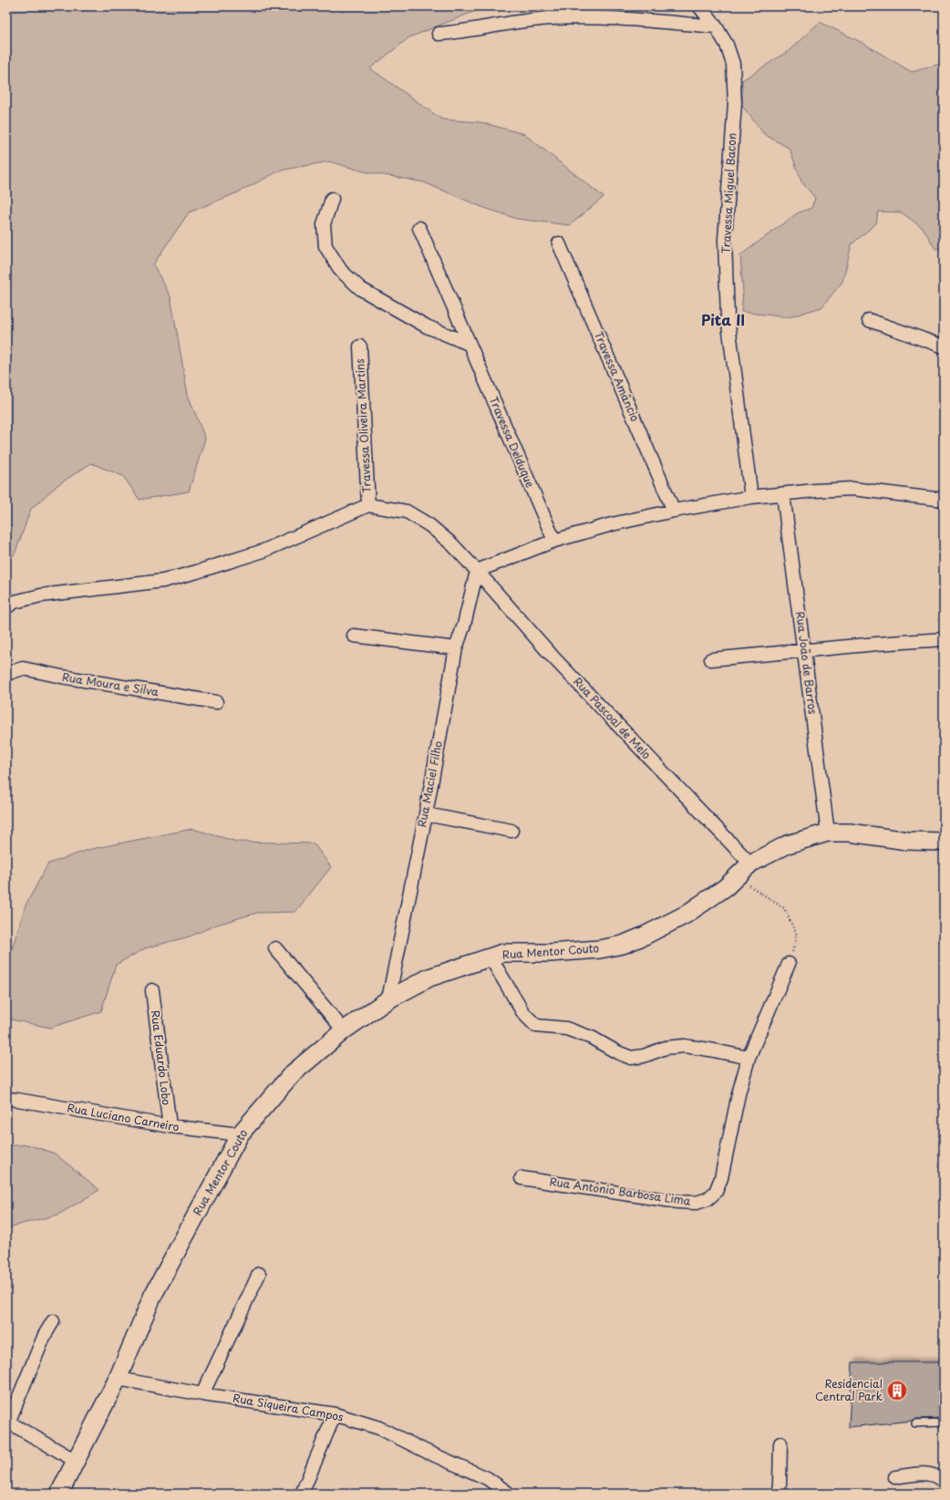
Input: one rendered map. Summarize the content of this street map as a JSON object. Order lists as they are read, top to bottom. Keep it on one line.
{"streets":{"street":["Travessa Miguel Bacon","Travessa Amâncio","Travessa Oliveira Martins","Travessa Delduque","Rua João de Barros","Rua Moura e Silva","Rua Pascoal de Melo","Rua Maciel Filho","Rua Mentor Couto","Rua Eduardo Lobo","Rua Luciano Carneiro","Rua Antônio Barbosa Lima","Rua Siqueira Campos"]},"crossings":[["Travessa Oliveira Martins","Rua Pascoal de Melo"],["Rua João de Barros","Rua Mentor Couto"],["Rua Pascoal de Melo","Rua Maciel Filho"],["Rua Pascoal de Melo","Rua Mentor Couto"],["Rua Maciel Filho","Rua Mentor Couto"],["Rua Mentor Couto","Rua Luciano Carneiro"],["Rua Mentor Couto","Rua Siqueira Campos"],["Rua Eduardo Lobo","Rua Luciano Carneiro"]],"districts":["Pita II"],"places":{"building":["Residencial Central Park"]}}
